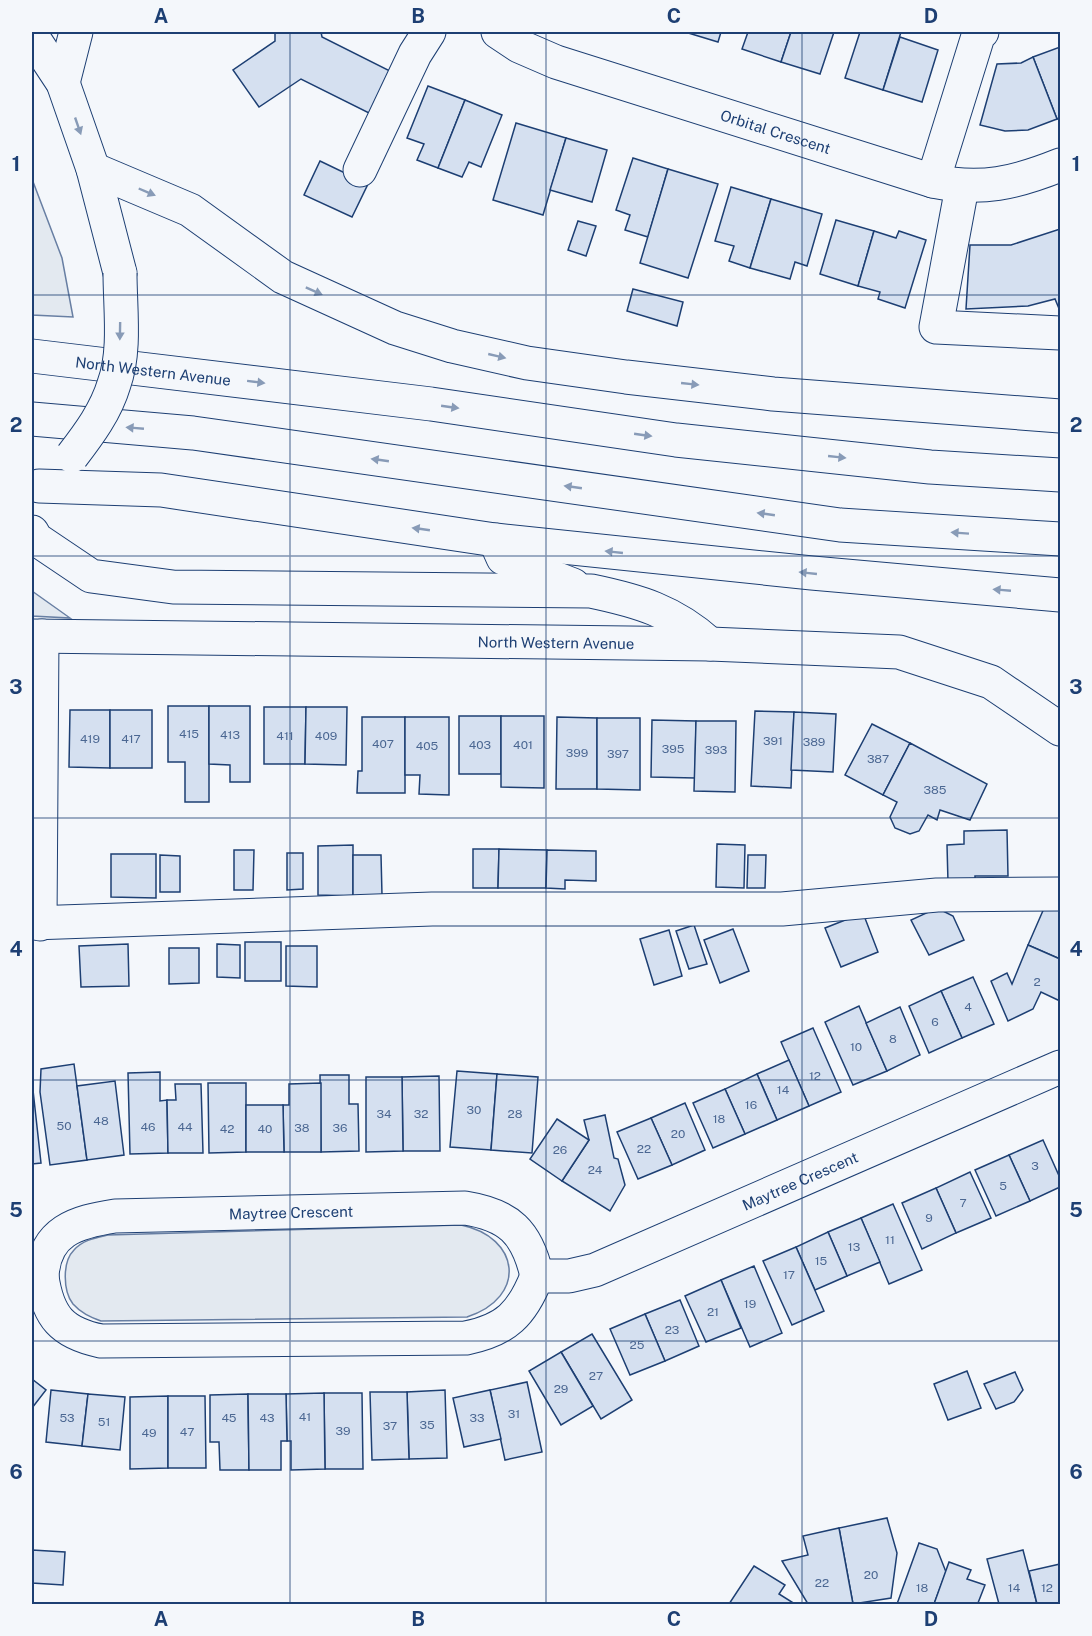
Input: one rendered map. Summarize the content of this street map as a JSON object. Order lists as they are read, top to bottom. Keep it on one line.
{"streets":{"main road":["Orbital Crescent","North Western Avenue","Maytree Crescent"]},"house_numbers":["415","413","411","409","419","417","391","389","407","403","401","405","395","393","399","397","387","385","2","4","6","8","10","12","14","16","30","34","32","28","18","48","50","46","44","38","36","42","40","20","22","26","3","24","5","7","9","11","13","15","17","19","21","23","25","27","29","31","41","53","45","43","33","51","35","37","39","47","49","20","22","18","14","12"],"grid":{"columns":["A","B","C","D"],"rows":["1","2","3","4","5","6"]}}
